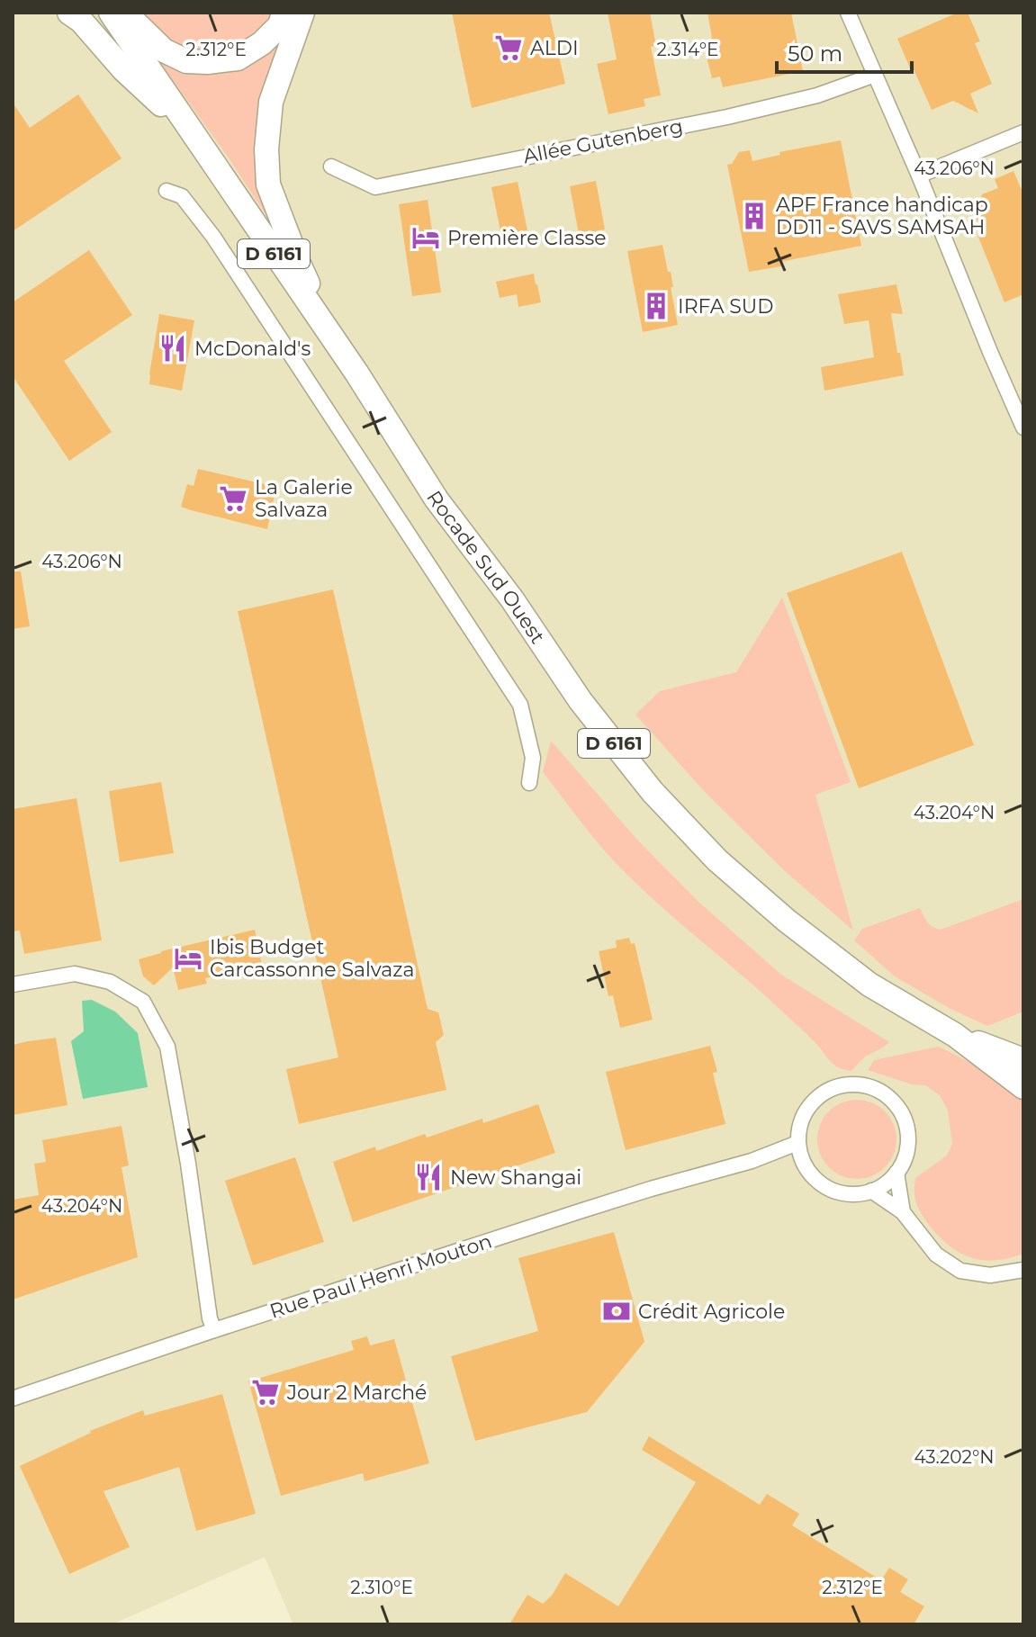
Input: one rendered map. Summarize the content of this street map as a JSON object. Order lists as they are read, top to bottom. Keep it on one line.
{"streets":{"main road":["D 6161","Rocade Sud Ouest"],"street":["Allée Gutenberg","Rue Paul Henri Mouton"]},"places":{"supermarket":["ALDI","La Galerie Salvaza","Jour 2 Marché"],"building":["APF France handicap DD11 - SAVS SAMSAH","IRFA SUD"],"hotel":["Première Classe","Ibis Budget Carcassonne Salvaza"],"restaurant":["McDonald's","New Shangai"],"bank":["Crédit Agricole"]},"scale_bar":"50 m","coordinates":["2.312°E","2.314°E","43.206°N","43.204°N","43.202°N","2.310°E"]}
